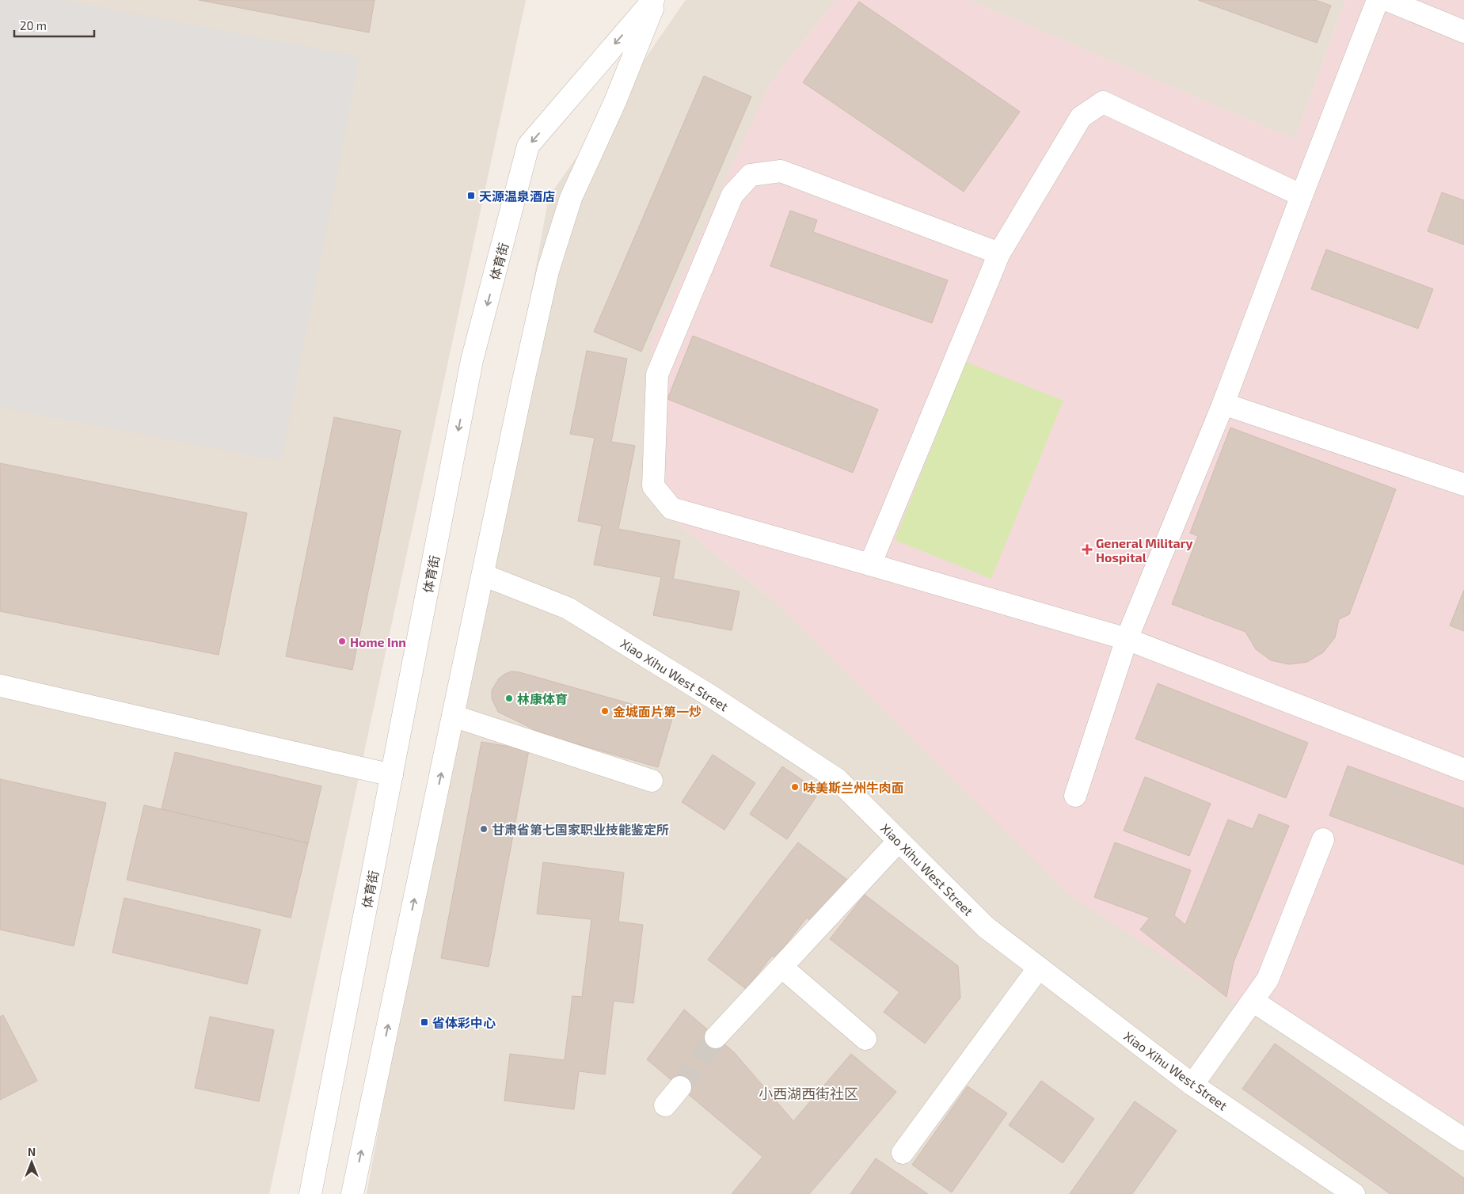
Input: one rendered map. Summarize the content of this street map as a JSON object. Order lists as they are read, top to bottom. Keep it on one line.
{"streets":{"street":["体育街","Xiao Xihu West Street"]},"districts":["小西湖西街社区"],"places":{"transit":["天源温泉酒店","省体彩中心"],"health":["General Military Hospital"],"other":["Home Inn","林康体育","金城面片第一炒","味美斯兰州牛肉面","甘肃省第七国家职业技能鉴定所"]},"scale_bar":"20 m","north":"top"}
